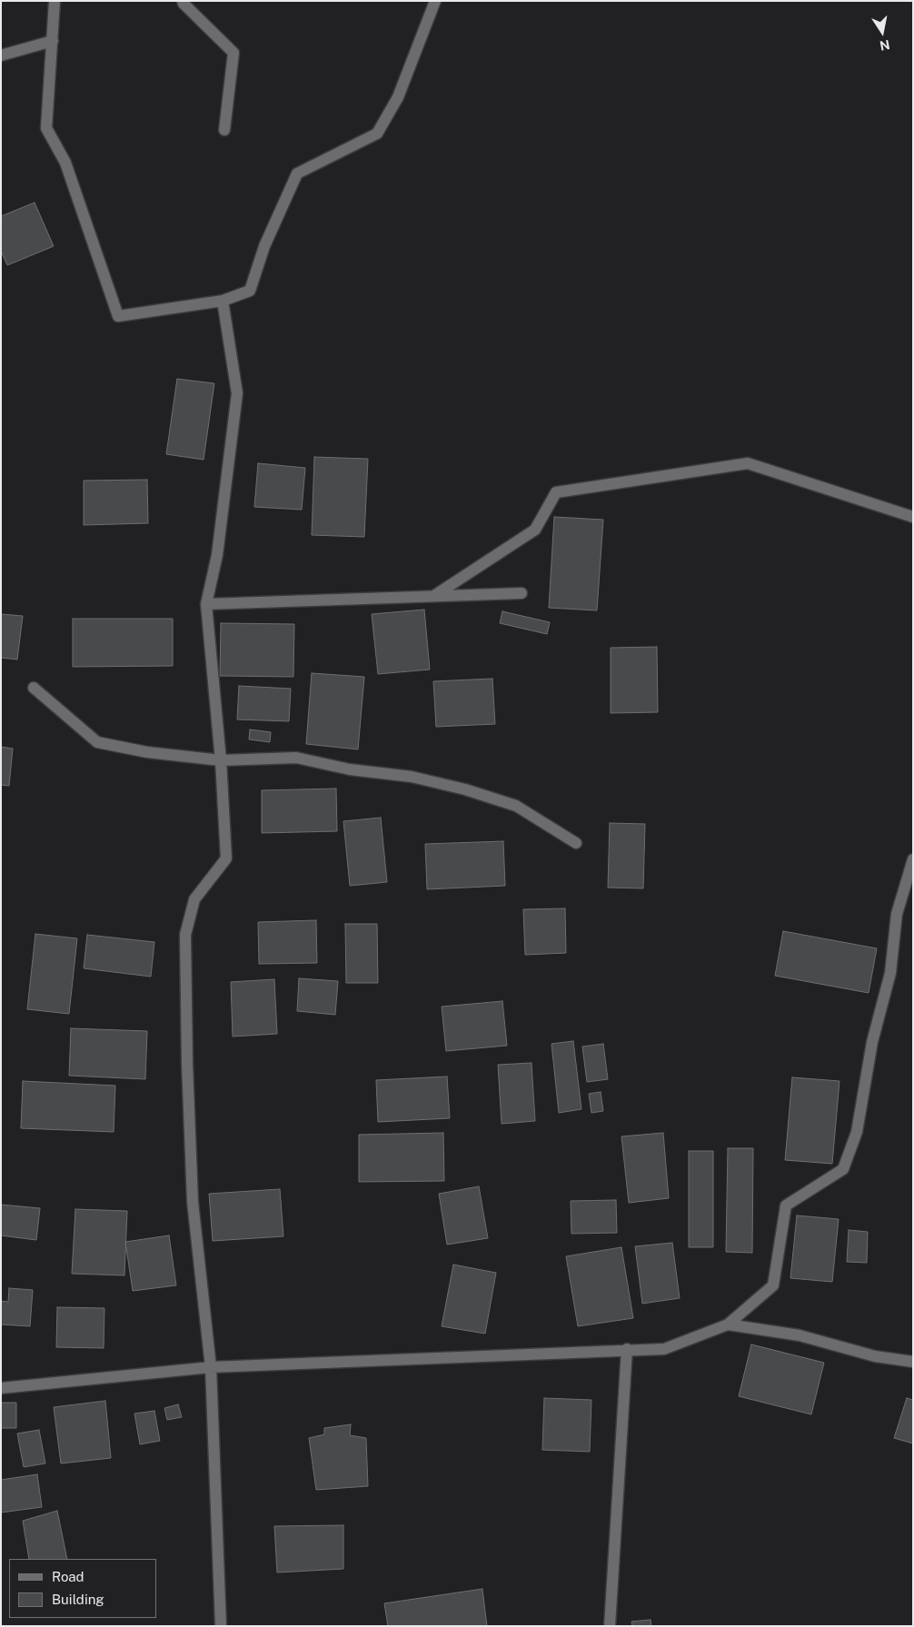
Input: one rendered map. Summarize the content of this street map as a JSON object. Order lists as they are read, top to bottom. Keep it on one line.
{"legend":["Road","Building"],"north":"bottom"}
